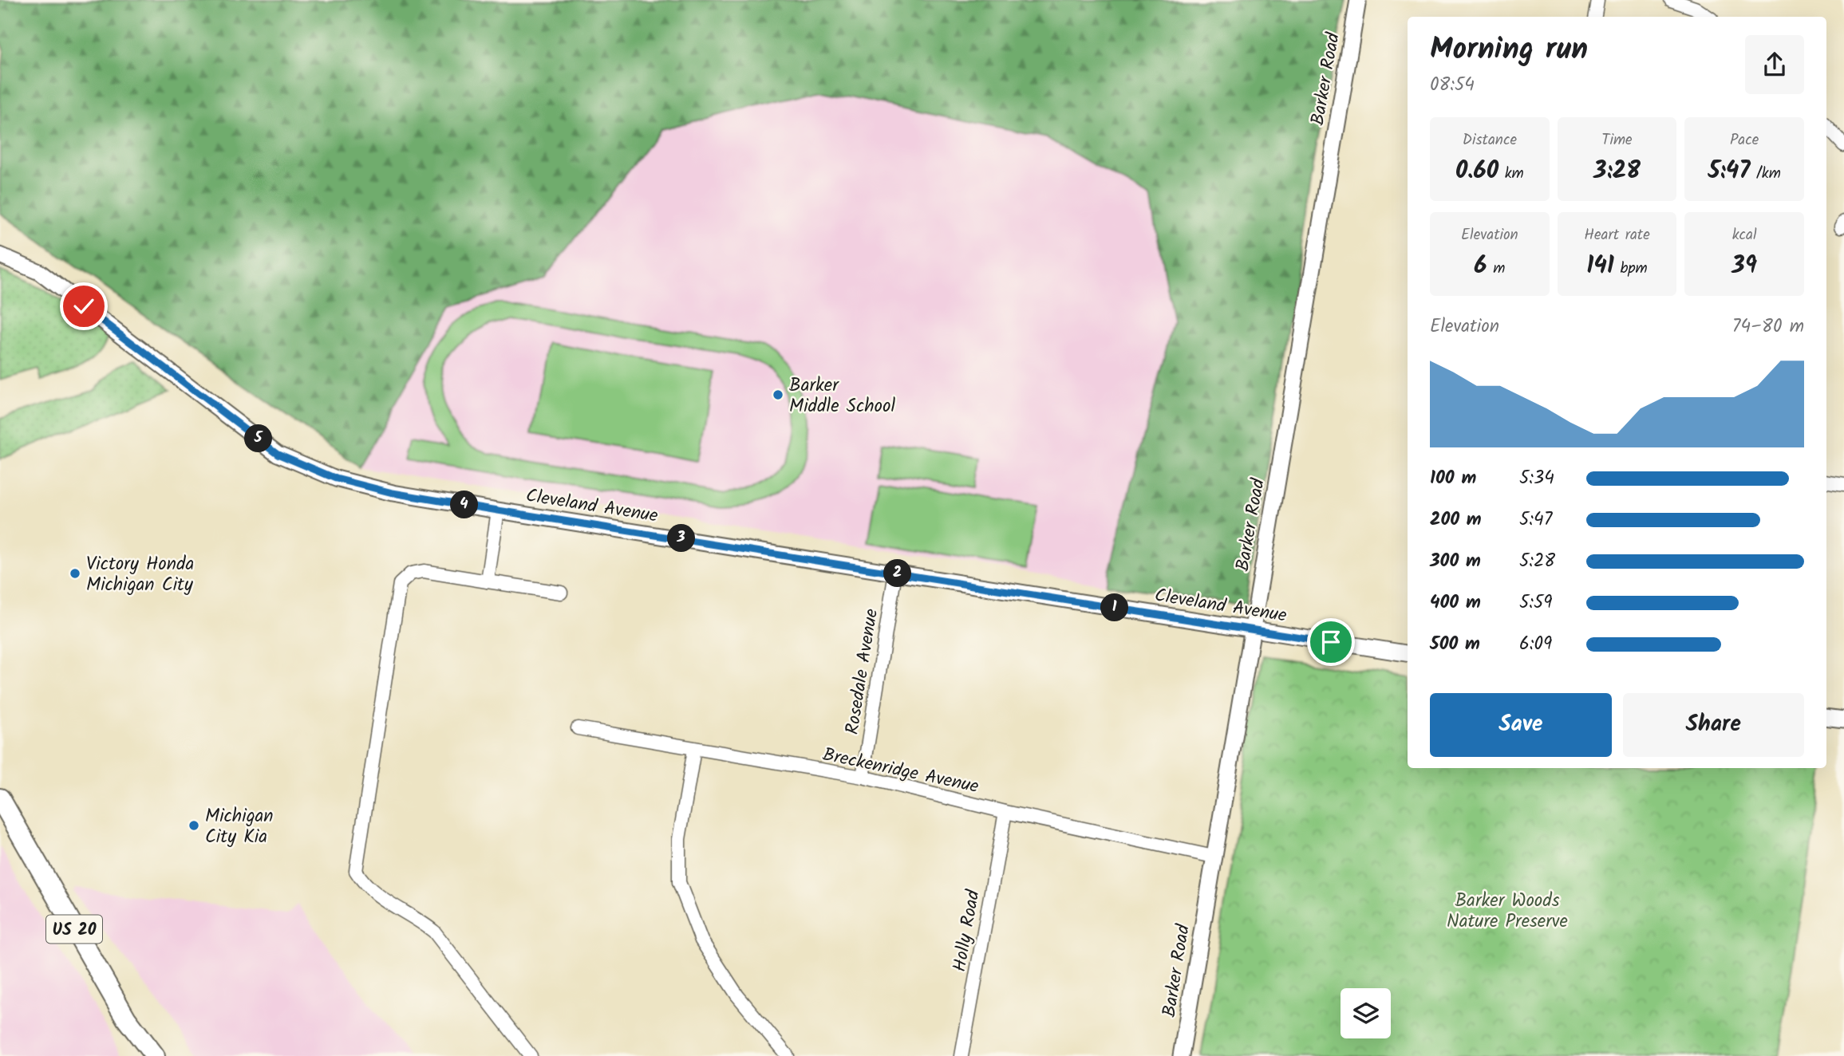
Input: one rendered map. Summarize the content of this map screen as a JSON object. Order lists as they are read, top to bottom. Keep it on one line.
{"streets":{"main road":["US 20"],"street":["Barker Road","Cleveland Avenue","Rosedale Avenue","Breckenridge Avenue","Holly Road"]},"crossings":[["Barker Road","Cleveland Avenue"],["Barker Road","Breckenridge Avenue"],["Cleveland Avenue","Rosedale Avenue"],["Rosedale Avenue","Breckenridge Avenue"],["Breckenridge Avenue","Holly Road"]],"parks":["Barker Woods Nature Preserve"],"places":["Barker Middle School","Victory Honda Michigan City","Michigan City Kia"],"page":{"heading":["Morning run","08:54"],"stats":[["Distance","0.60 km"],["Time","3:28"],["Pace","5:47 /km"],["Elevation","6 m"],["Heart rate","141 bpm"],["kcal","39"]],"chart":["Elevation","74–80 m"],"pins":["5","4","3","2","1"],"list":[{"name":"100 m","note":"5:34"},{"name":"200 m","note":"5:47"},{"name":"300 m","note":"5:28"},{"name":"400 m","note":"5:59"},{"name":"500 m","note":"6:09"}],"buttons":["Save","Share"]}}
